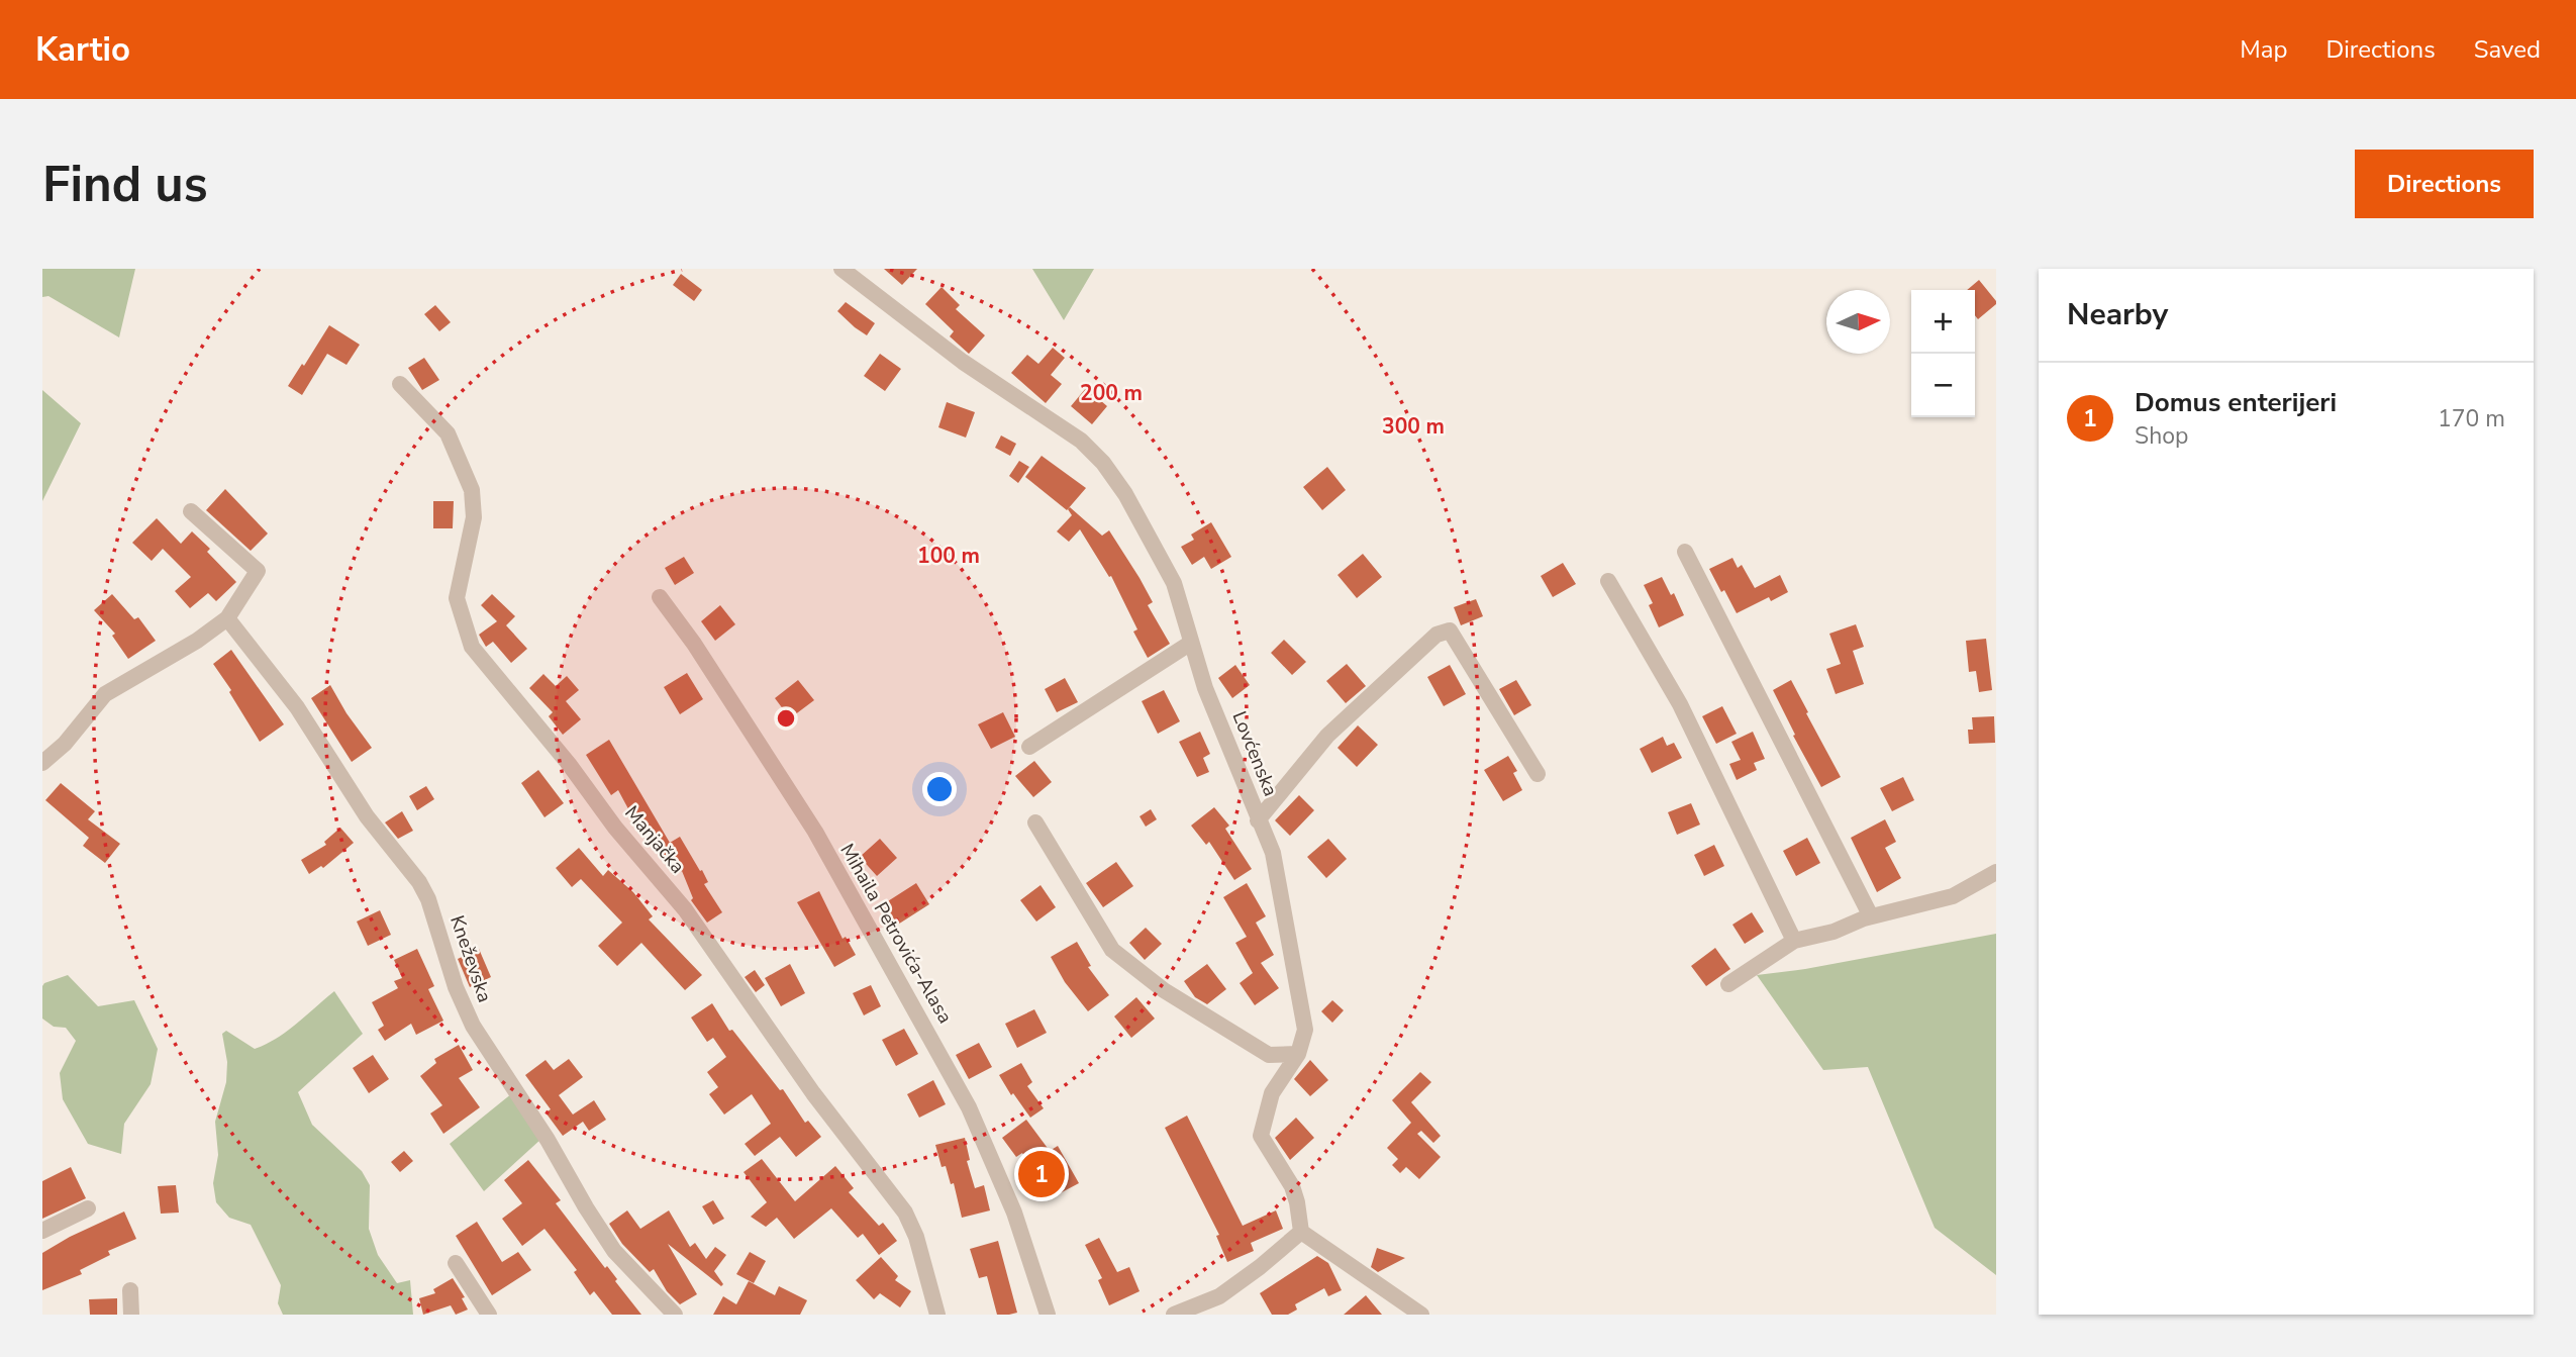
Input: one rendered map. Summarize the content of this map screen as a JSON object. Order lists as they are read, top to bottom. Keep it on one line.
{"streets":{"street":["Lovćenska","Manjačka","Mihaila Petrovića-Alasa","Kneževska"]},"north":"right","page":{"header":"Kartio","nav":["Map","Directions","Saved"],"buttons":"Directions","title":"Find us","heading":"Nearby","map_buttons":["+","−"],"list":[{"mark":"1","name":"Domus enterijeri","note":"Shop","value":"170 m"}],"pins":"1"},"rings":["200 m","300 m","100 m"]}
